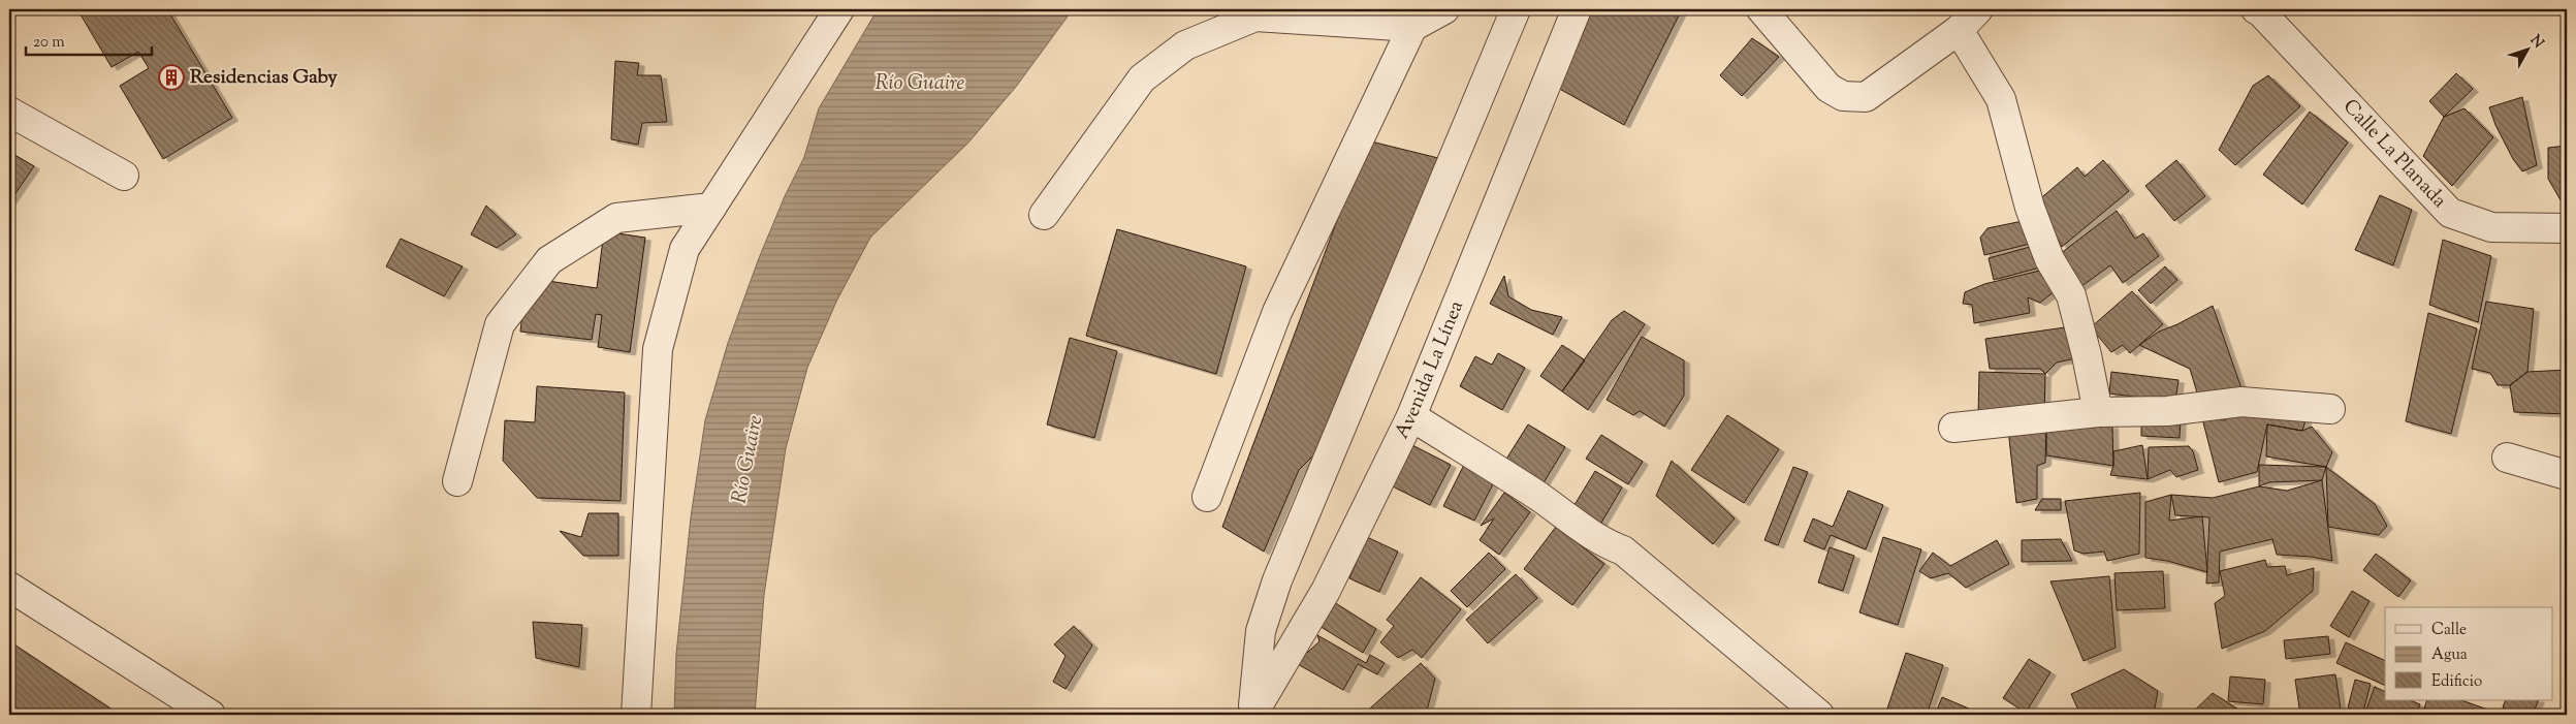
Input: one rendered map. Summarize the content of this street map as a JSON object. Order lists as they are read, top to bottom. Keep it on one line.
{"streets":{"street":["Calle La Planada","Avenida La Línea"]},"water":["Río Guaire"],"places":{"building":["Residencias Gaby"]},"legend":["Calle","Agua","Edificio"],"scale_bar":"20 m","north":"top right"}
